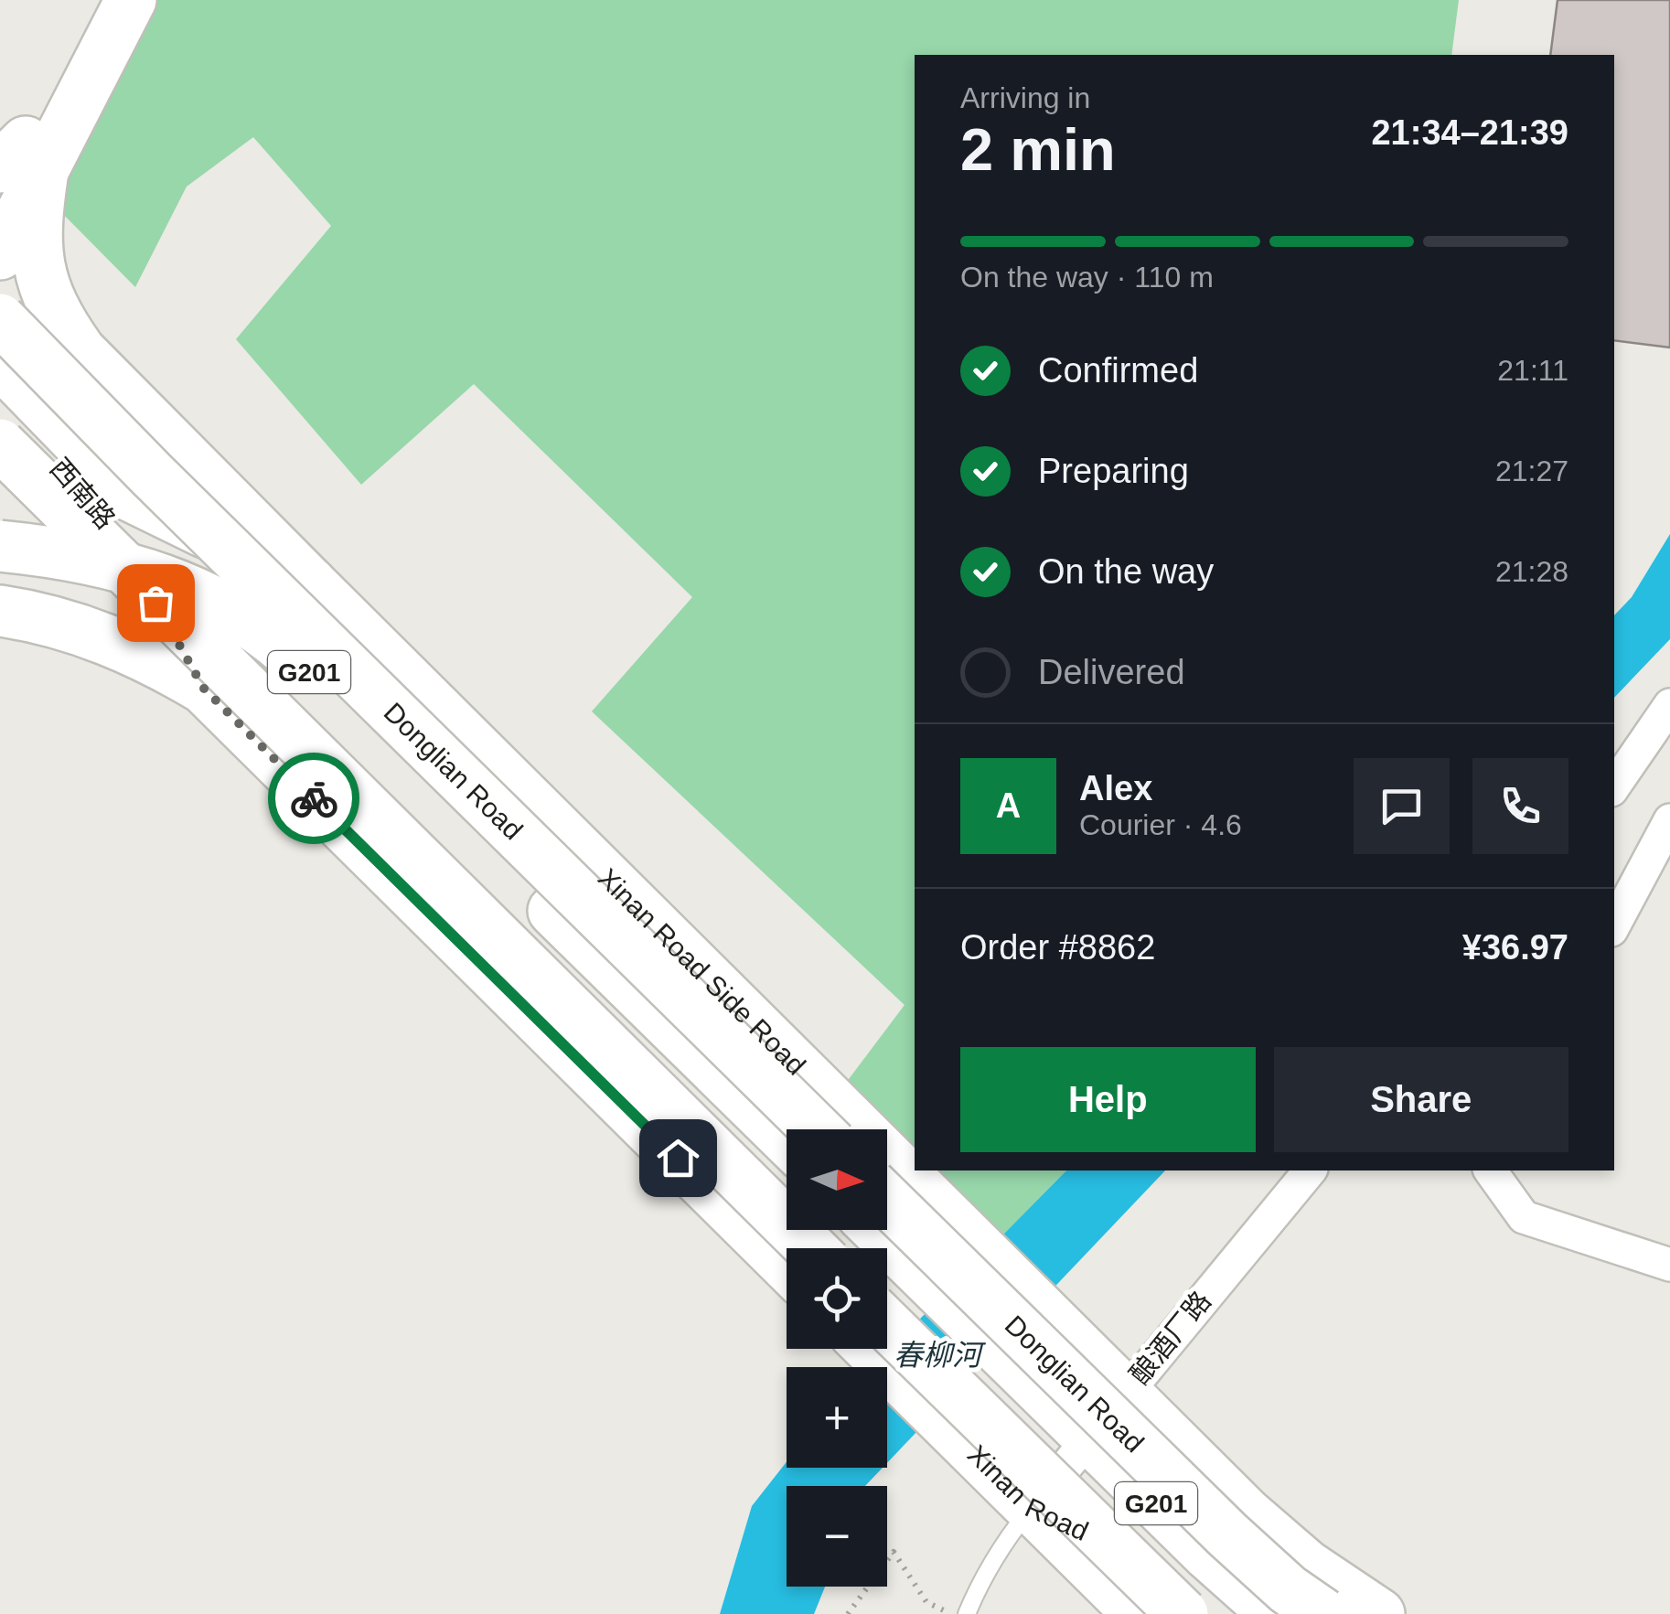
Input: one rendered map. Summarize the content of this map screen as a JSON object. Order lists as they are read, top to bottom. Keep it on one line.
{"streets":{"main road":["西南路","G201","Donglian Road","Xinan Road Side Road","Xinan Road"],"street":["酿酒厂路"]},"crossings":[["西南路","Xinan Road Side Road"],["G201","酿酒厂路"],["Xinan Road Side Road","酿酒厂路"],["酿酒厂路","Xinan Road"]],"water":["春柳河"],"north":"right","page":{"heading":["2 min","Arriving in","21:34–21:39"],"panel":["Alex","Courier · 4.6","Order #8862","¥36.97"],"bar":"On the way · 110 m","list":[["Confirmed","21:11"],["Preparing","21:27"],["On the way","21:28"],"Delivered"],"round":"A","buttons":["Help","Share"],"map_buttons":["+","−"]}}
